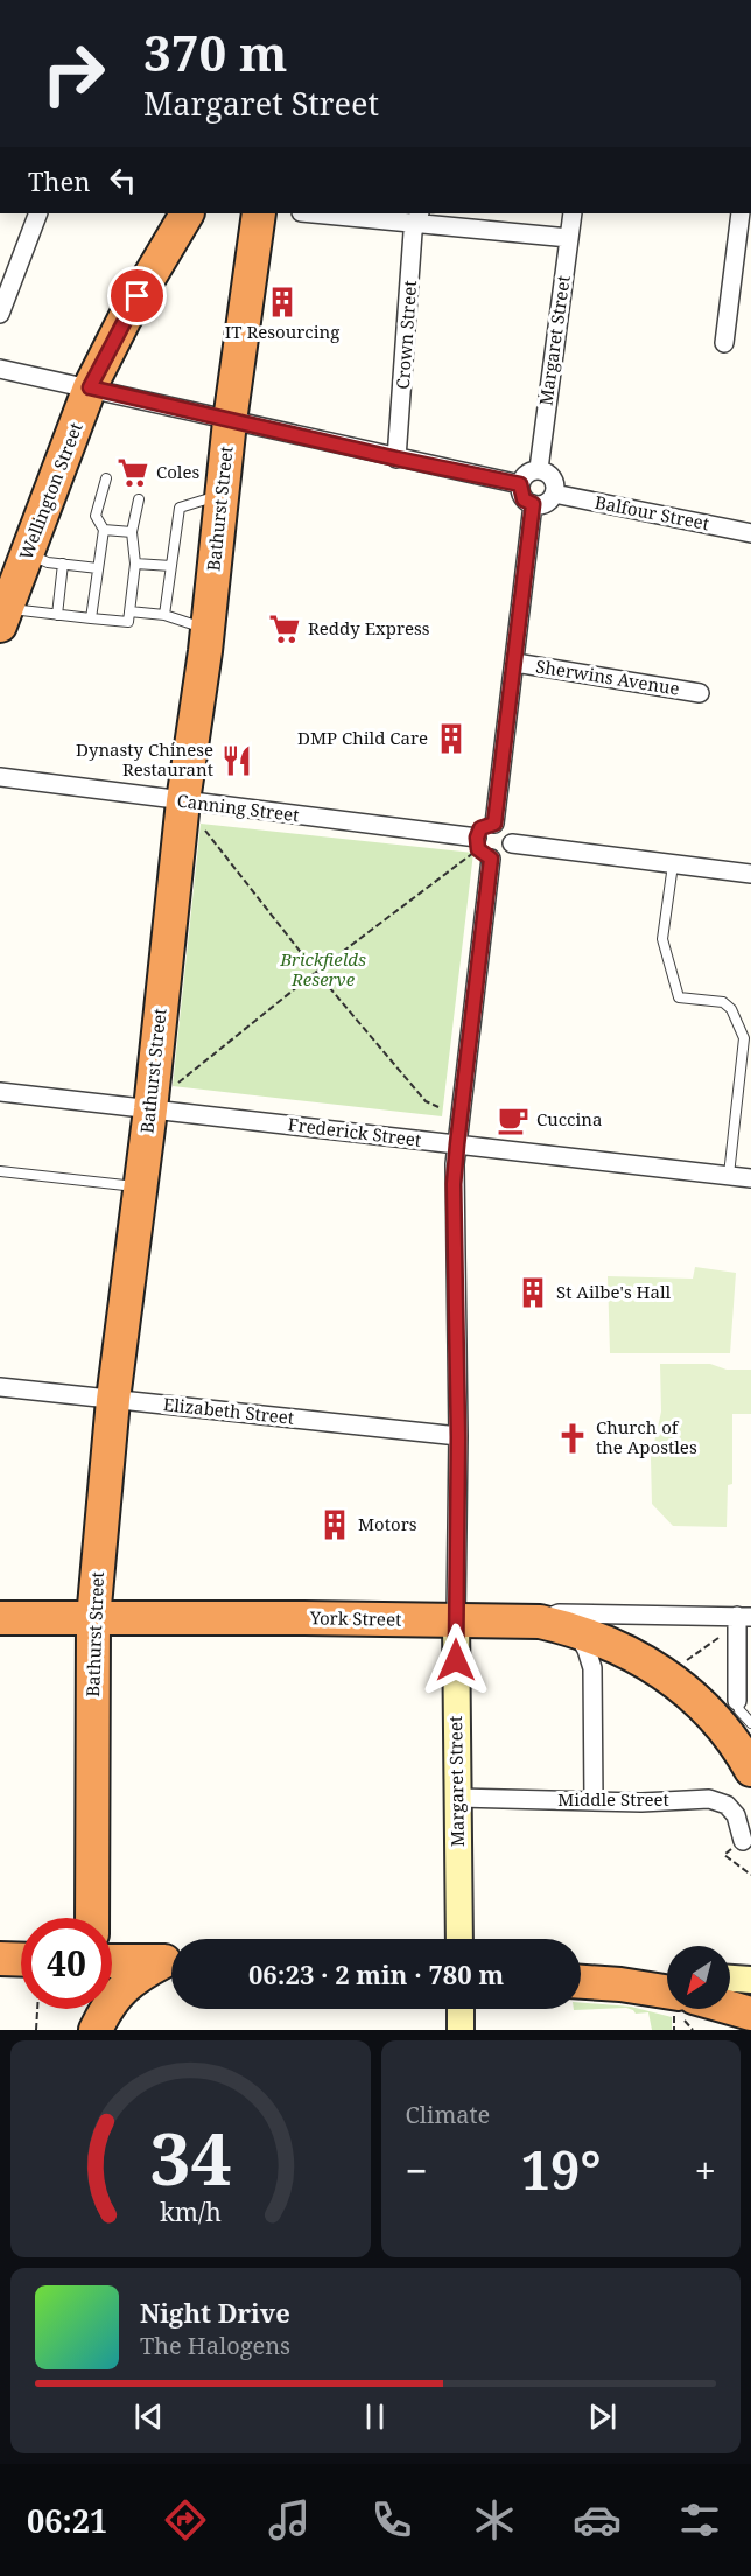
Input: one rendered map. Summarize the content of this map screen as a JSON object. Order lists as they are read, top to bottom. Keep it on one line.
{"streets":{"highway":["Wellington Street","Bathurst Street","York Street"],"street":["Crown Street","Margaret Street","Balfour Street","Sherwins Avenue","Canning Street","Frederick Street","Elizabeth Street","Middle Street"]},"crossings":[["Margaret Street","Balfour Street"],["Margaret Street","Canning Street"],["Margaret Street","Frederick Street"],["Margaret Street","Elizabeth Street"],["Margaret Street","York Street"],["Margaret Street","Middle Street"],["Bathurst Street","Canning Street"],["Bathurst Street","Frederick Street"],["Bathurst Street","Elizabeth Street"],["Bathurst Street","York Street"]],"parks":["Brickfields Reserve"],"places":{"building":["IT Resourcing","DMP Child Care","St Ailbe's Hall","Motors"],"supermarket":["Coles","Reddy Express"],"restaurant":["Dynasty Chinese Restaurant"],"cafe":["Cuccina"],"church":["Church of the Apostles"]},"north":"bottom left","page":{"turn":["370 m","Margaret Street"],"then":"Then","limit":"40","trip":"06:23 · 2 min · 780 m","tile":"Climate","heat":["−","19°","+"],"song":["Night Drive","The Halogens"],"tabs":"06:21","gauge":["34","km/h"]}}
